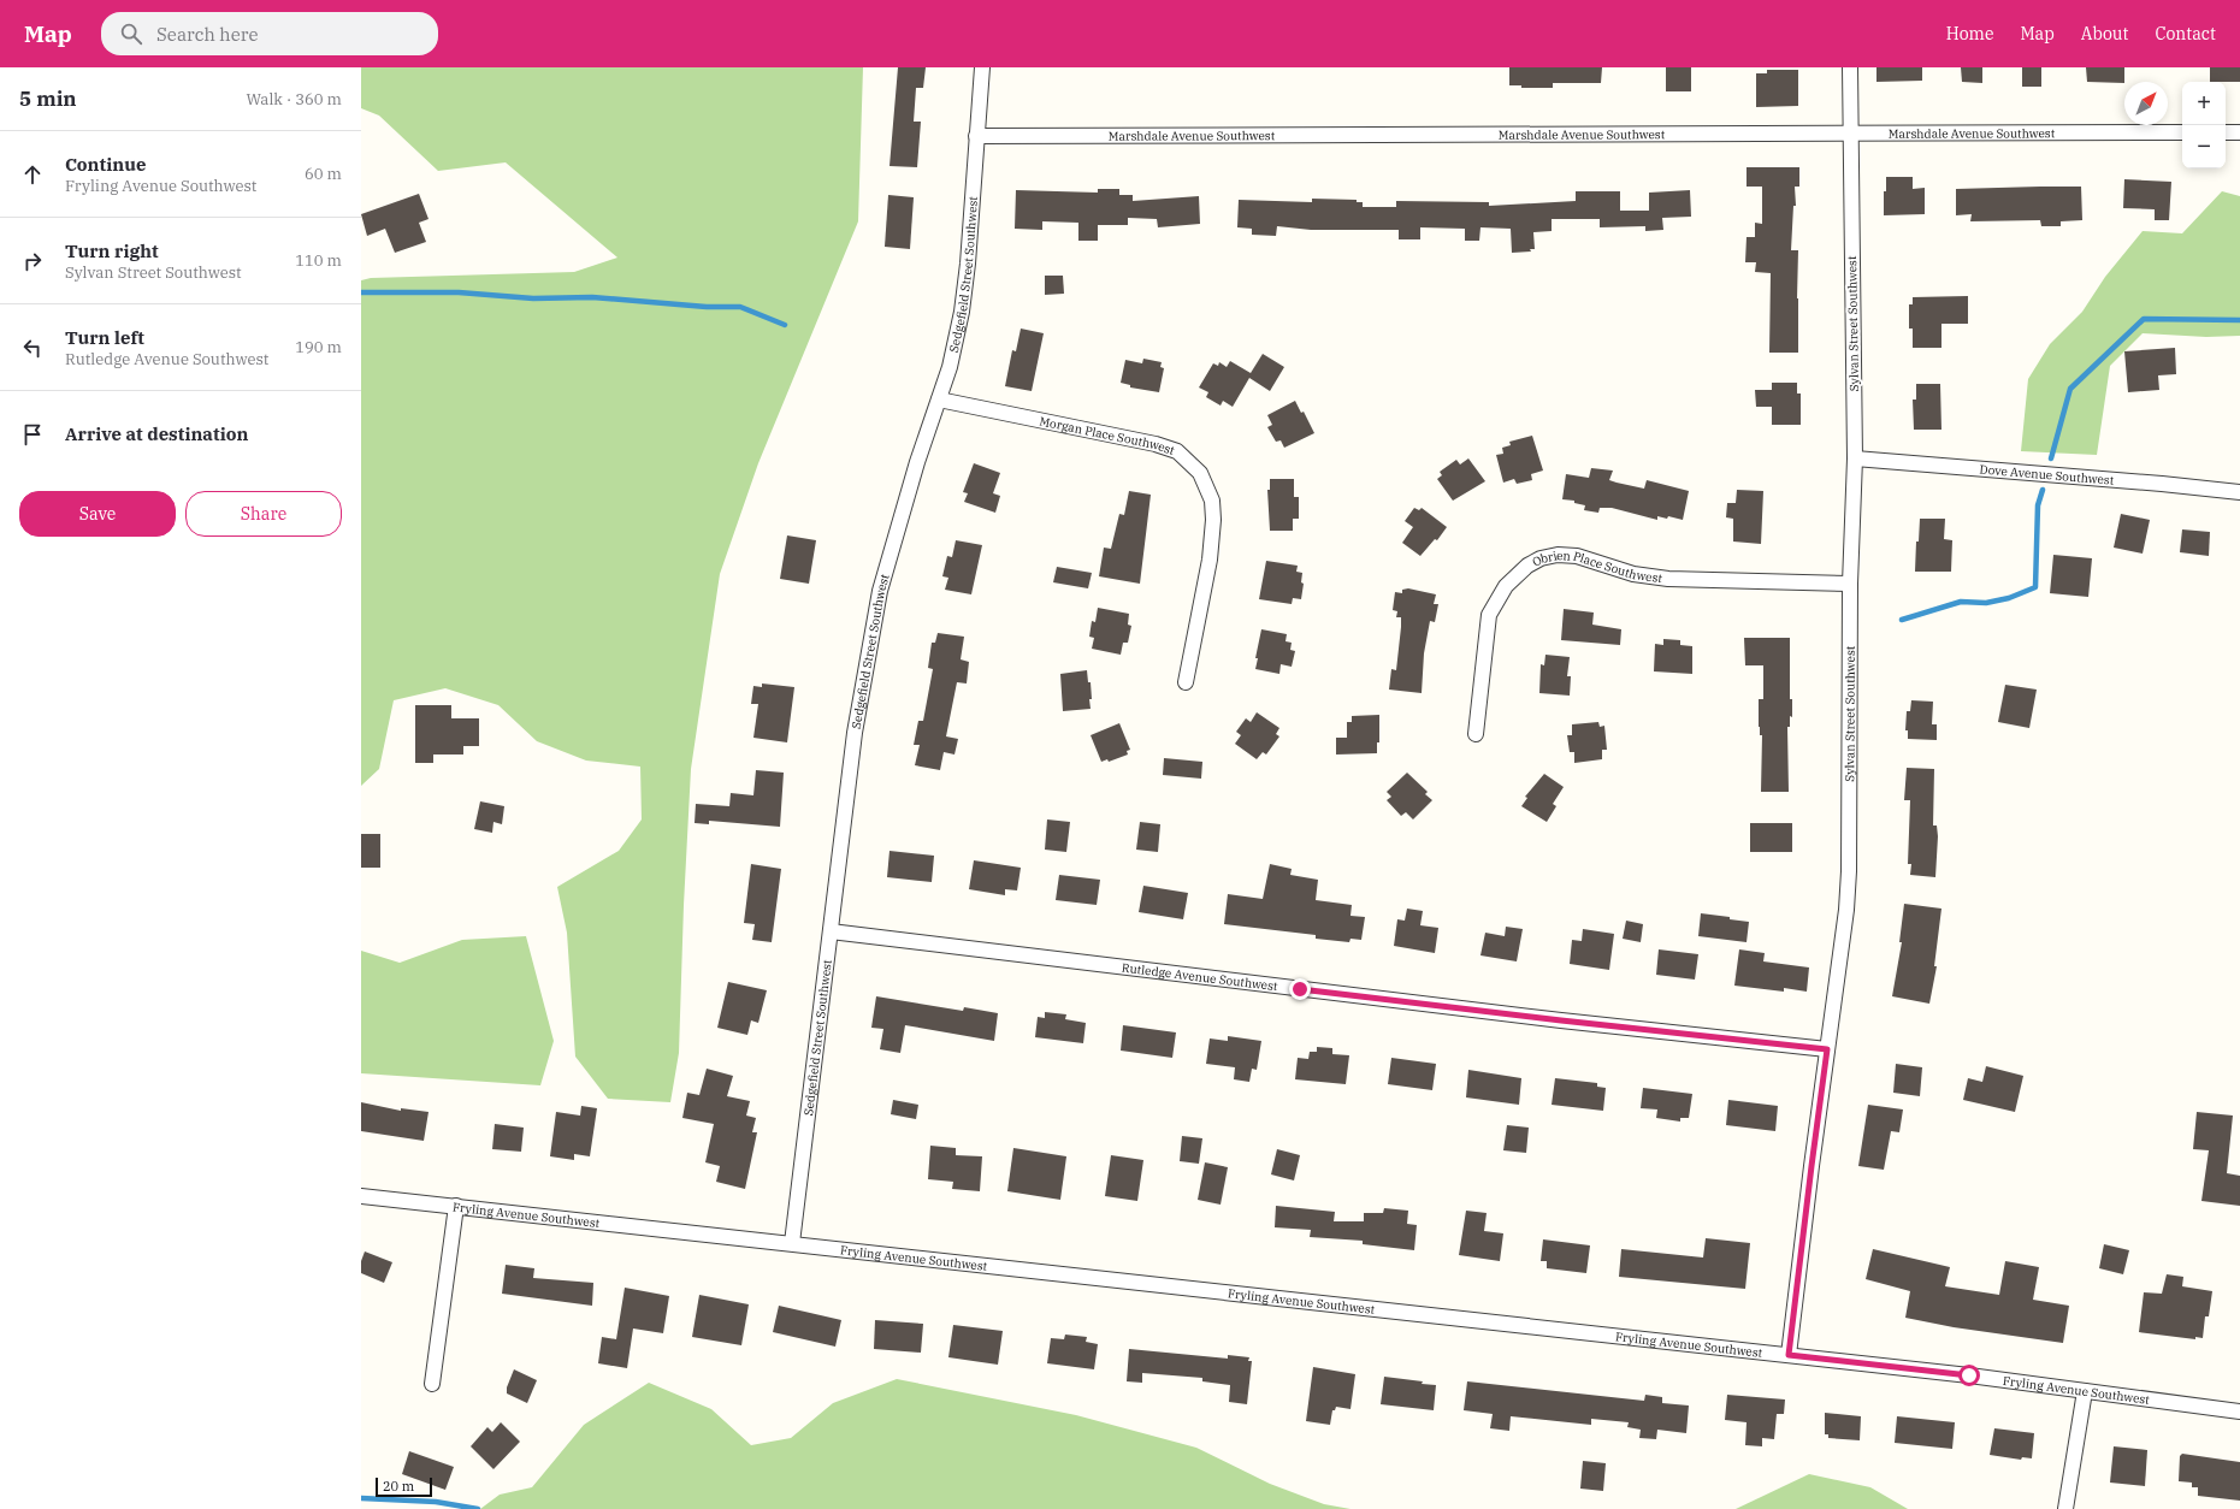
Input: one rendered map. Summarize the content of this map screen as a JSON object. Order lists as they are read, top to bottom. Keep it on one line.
{"streets":{"street":["Marshdale Avenue Southwest","Sedgefield Street Southwest","Sylvan Street Southwest","Morgan Place Southwest","Dove Avenue Southwest","Obrien Place Southwest","Rutledge Avenue Southwest","Fryling Avenue Southwest"]},"crossings":[["Marshdale Avenue Southwest","Sedgefield Street Southwest"],["Marshdale Avenue Southwest","Sylvan Street Southwest"],["Sedgefield Street Southwest","Morgan Place Southwest"],["Sedgefield Street Southwest","Rutledge Avenue Southwest"],["Sedgefield Street Southwest","Fryling Avenue Southwest"],["Sylvan Street Southwest","Dove Avenue Southwest"],["Sylvan Street Southwest","Obrien Place Southwest"],["Sylvan Street Southwest","Rutledge Avenue Southwest"],["Sylvan Street Southwest","Fryling Avenue Southwest"]],"scale_bar":"20 m","north":"top right","page":{"header":"Map","search":"Search here","nav":["Home","Map","About","Contact"],"heading":["5 min","Walk · 360 m"],"map_buttons":["+","−"],"list":[["Continue","Fryling Avenue Southwest","60 m"],["Turn right","Sylvan Street Southwest","110 m"],["Turn left","Rutledge Avenue Southwest","190 m"],"Arrive at destination"],"buttons":["Save","Share"],"scale":"20 m"}}
